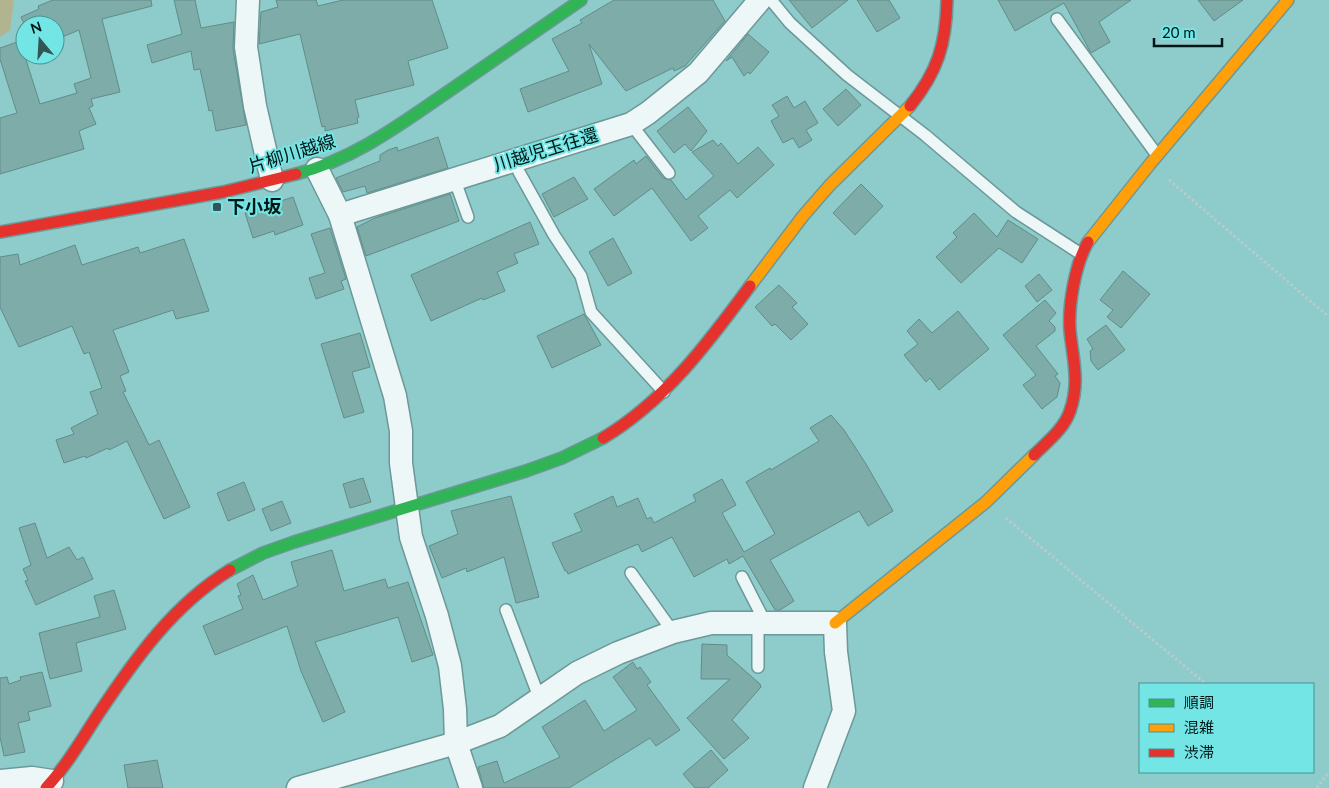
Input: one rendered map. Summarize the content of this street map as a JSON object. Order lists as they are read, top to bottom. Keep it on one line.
{"streets":{"street":["川越児玉往還","片柳川越線"]},"places":{"transit":["下小坂"]},"legend":["順調","混雑","渋滞"],"scale_bar":"20 m","north":"top"}
